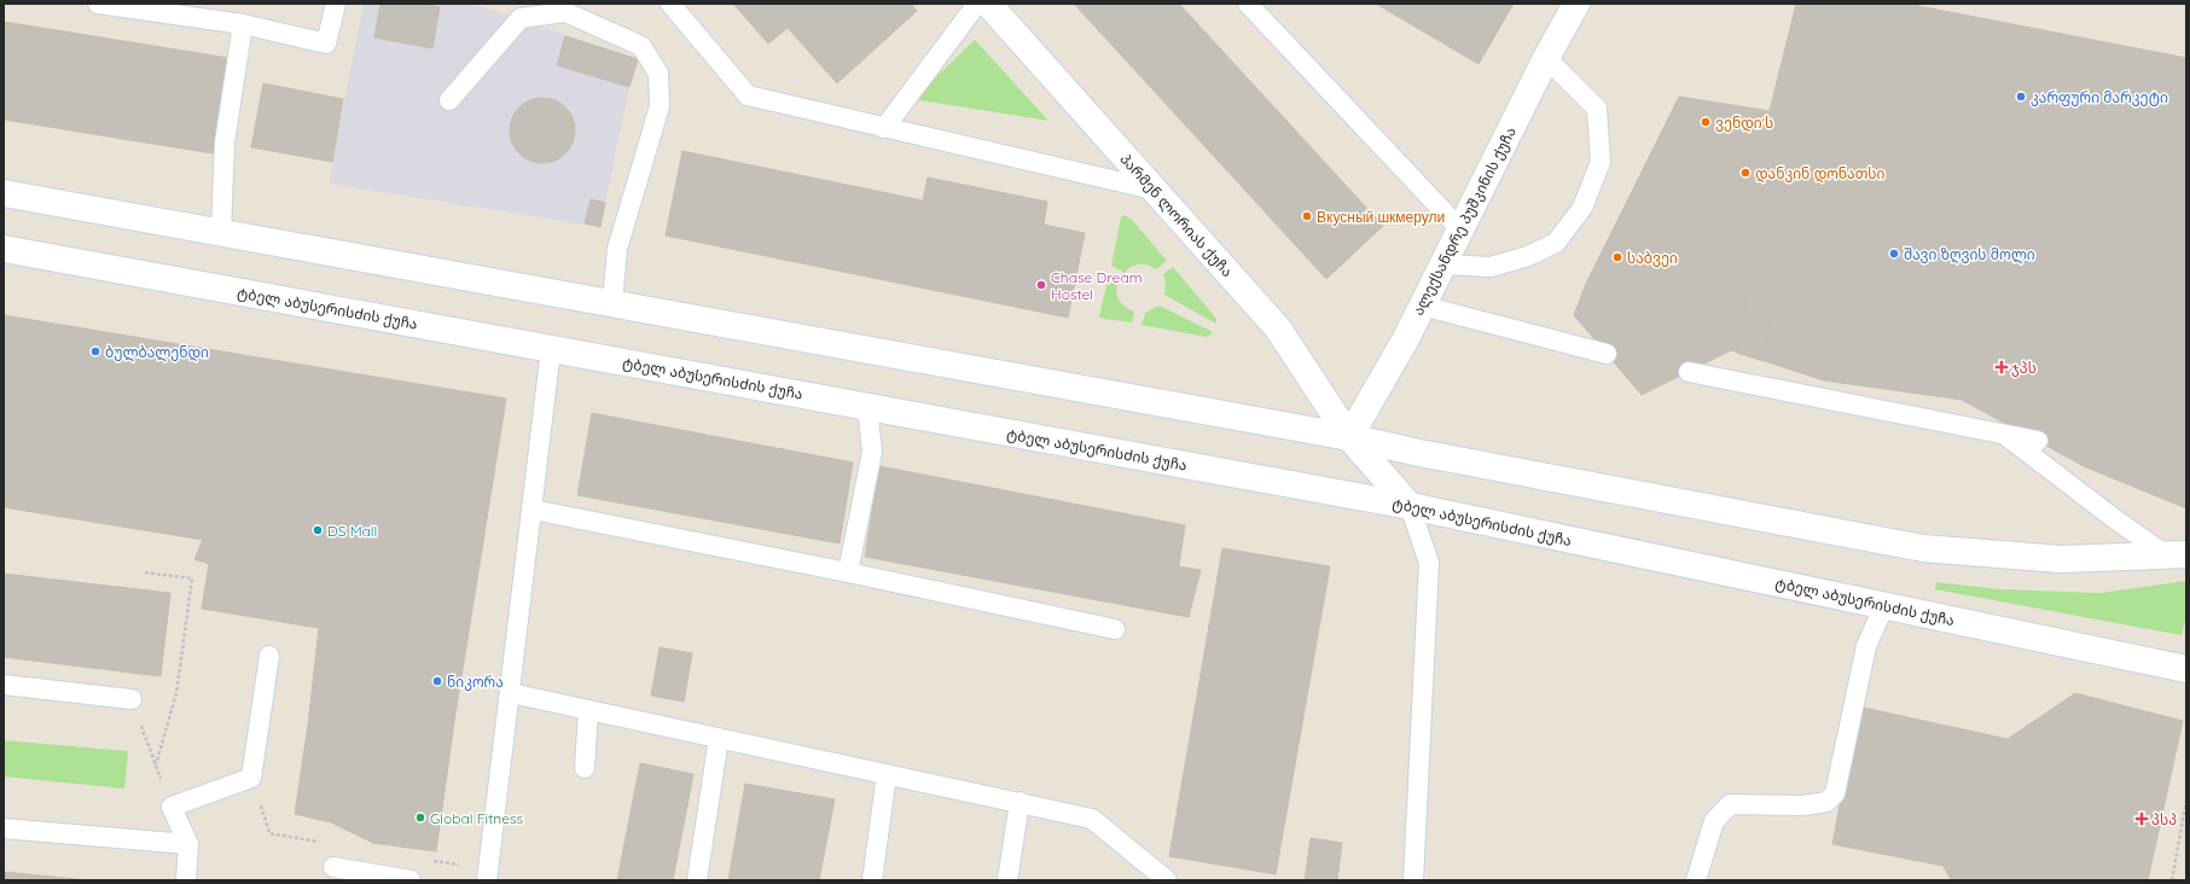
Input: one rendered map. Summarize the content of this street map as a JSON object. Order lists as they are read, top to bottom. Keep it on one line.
{"streets":{"main road":["პარმენ ლორიას ქუჩა","ალექსანდრე პუშკინის ქუჩა","ტბელ აბუსერისძის ქუჩა"]},"crossings":[["პარმენ ლორიას ქუჩა","ალექსანდრე პუშკინის ქუჩა"],["პარმენ ლორიას ქუჩა","ტბელ აბუსერისძის ქუჩა"]],"places":{"other":["კარფური მარკეტი","ვენდი'ს","დანკინ დონათსი","Вкусный шкмерули","შავი ზღვის მოლი","საბვეი","Chase Dream Hostel","ბულბალენდი","DS Mall","ნიკორა","Global Fitness"],"health":["ჯპს","პსპ"]}}
